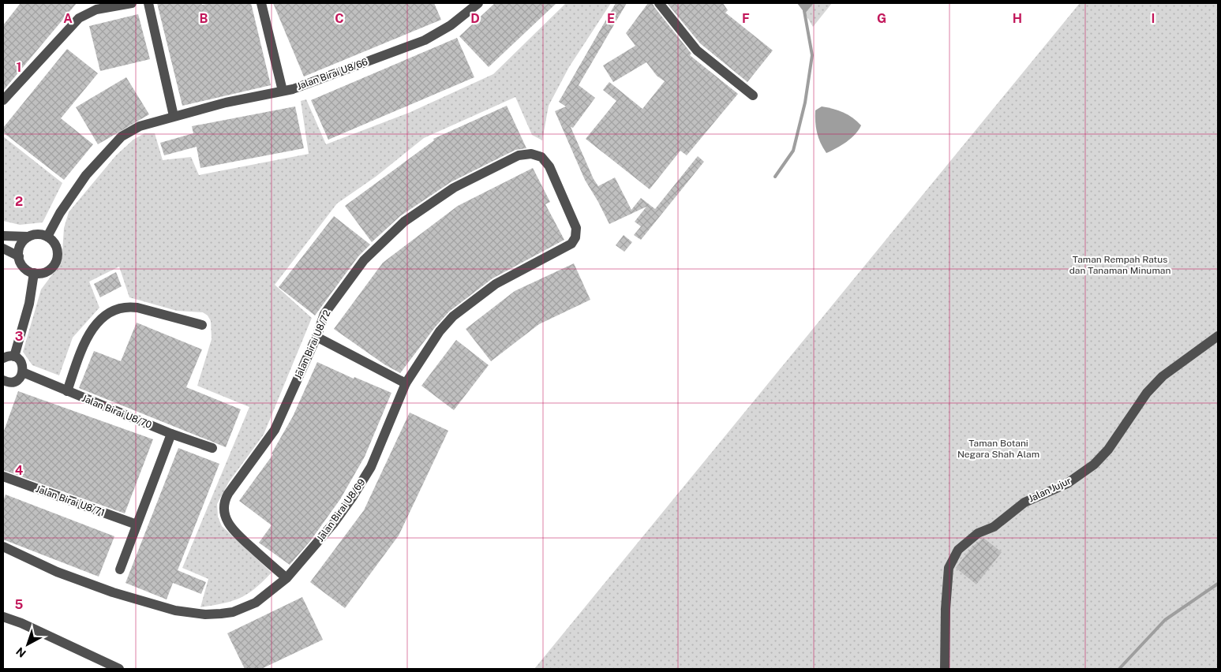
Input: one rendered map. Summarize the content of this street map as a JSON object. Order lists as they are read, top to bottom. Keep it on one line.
{"streets":{"street":["Jalan Birai U8/66","Jalan Birai U8/72","Jalan Birai U8/70","Jalan Jujur","Jalan Birai U8/71","Jalan Birai U8/69"]},"crossings":[["Jalan Birai U8/72","Jalan Birai U8/69"]],"parks":["Taman Rempah Ratus dan Tanaman Minuman","Taman Botani Negara Shah Alam"],"north":"bottom left","grid":{"columns":["A","B","C","D","E","F","G","H","I"],"rows":["1","2","3","4","5"]}}
